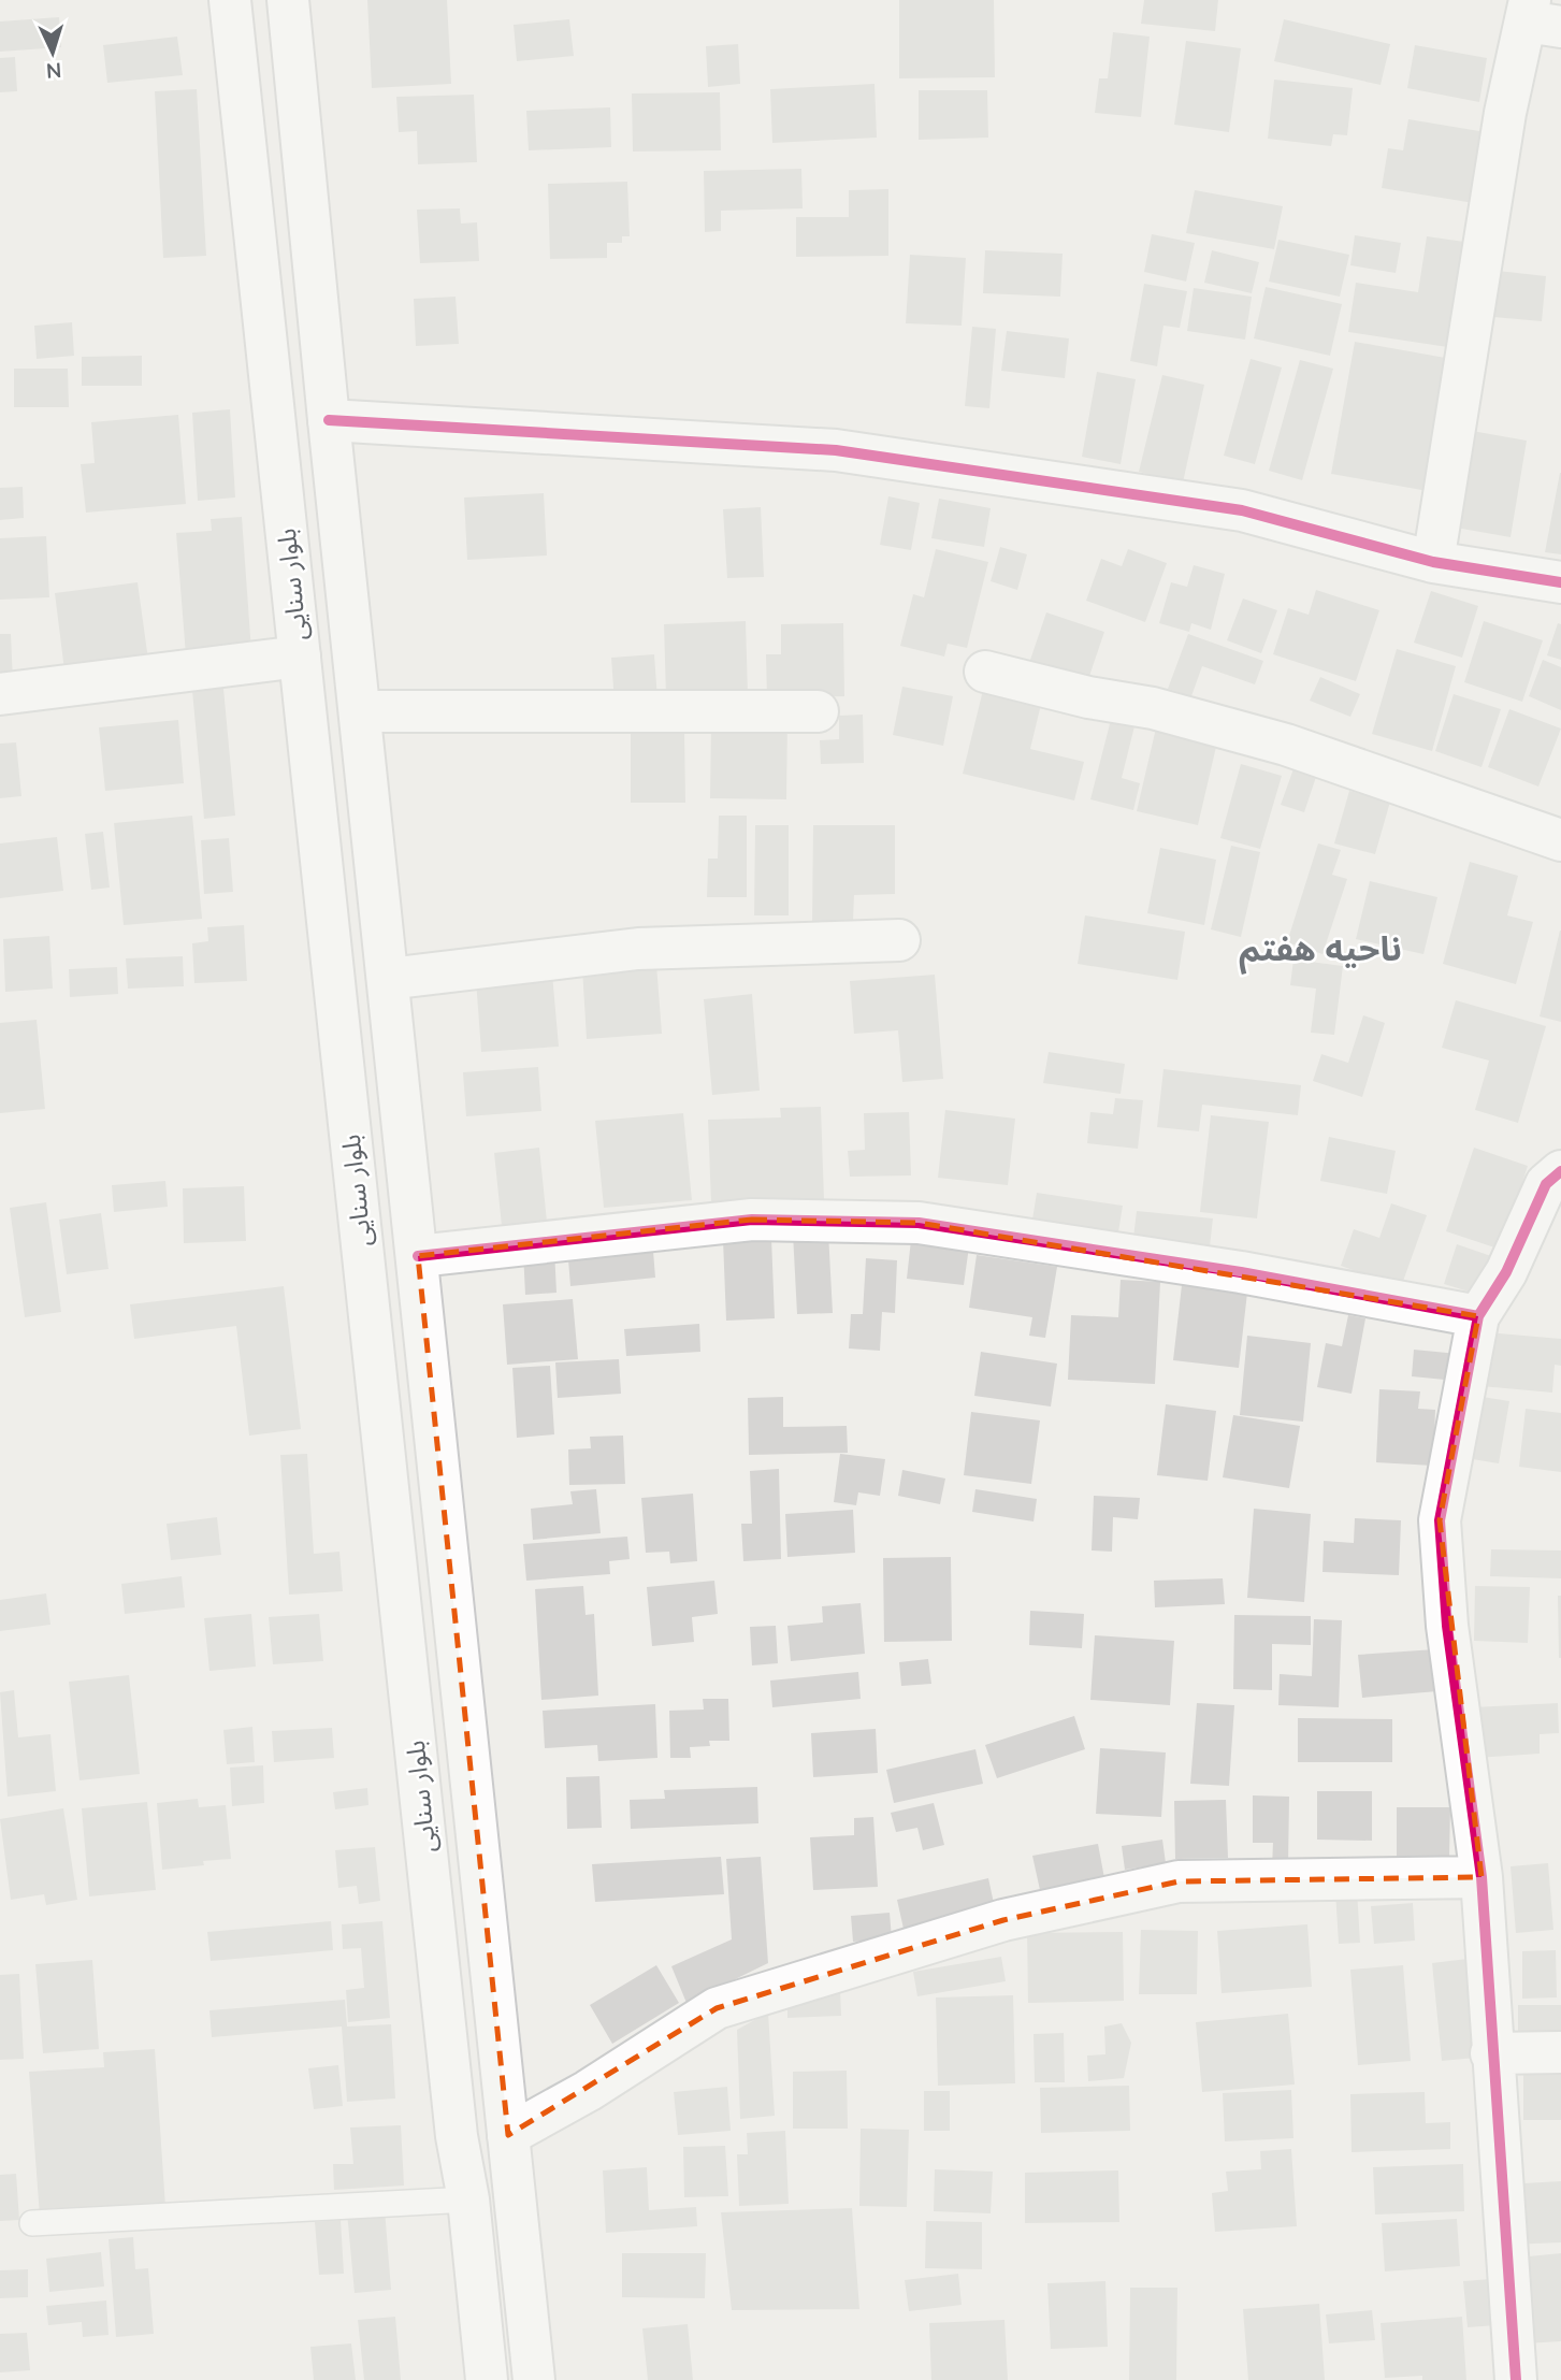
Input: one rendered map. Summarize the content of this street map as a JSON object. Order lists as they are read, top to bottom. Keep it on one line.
{"streets":{"street":["بلوار سنایی"]},"districts":["ناحیه هفتم"],"north":"bottom"}
